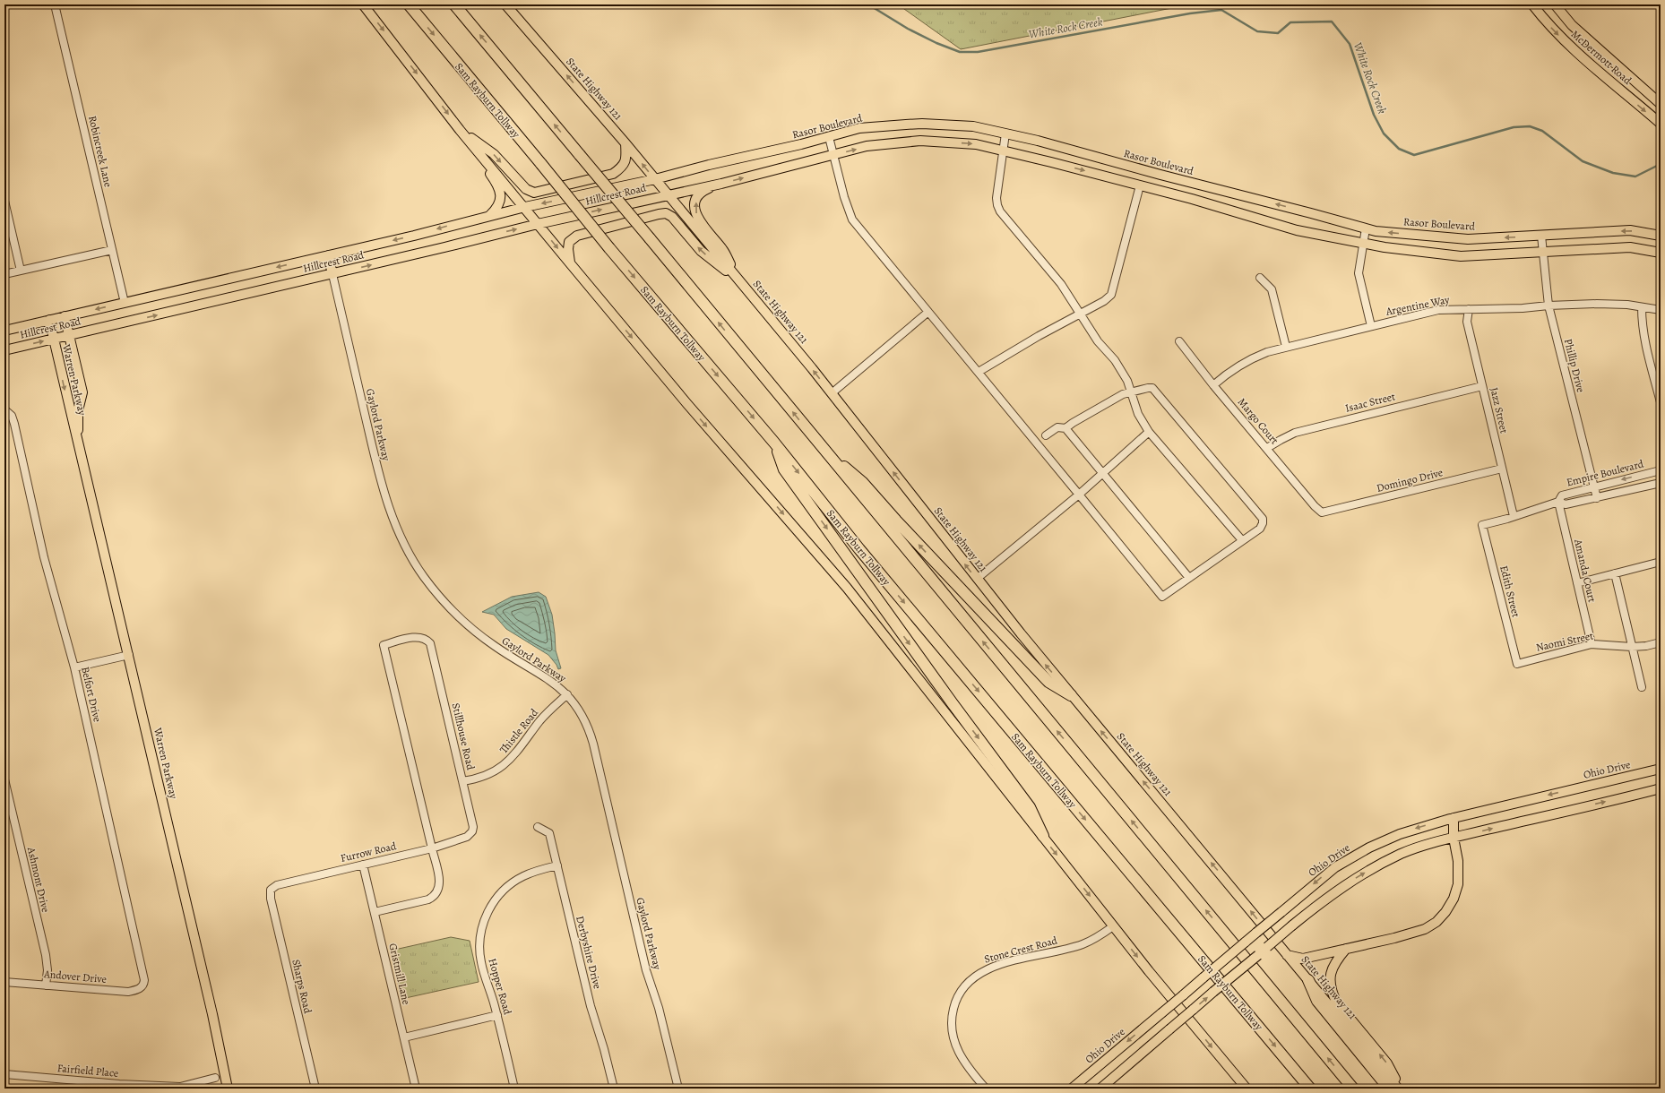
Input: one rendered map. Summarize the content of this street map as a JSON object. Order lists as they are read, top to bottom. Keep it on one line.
{"streets":{"highway":["Sam Rayburn Tollway"],"main road":["McDermott Road","State Highway 121","Rasor Boulevard","Hillcrest Road","Warren Parkway","Ohio Drive"],"street":["Robincreek Lane","Argentine Way","Phillip Drive","Isaac Street","Jazz Street","Margo Court","Gaylord Parkway","Empire Boulevard","Domingo Drive","Amanda Court","Edith Street","Naomi Street","Belfort Drive","Thistle Road","Stillhouse Road","Furrow Road","Ashmont Drive","Stone Crest Road","Derbyshire Drive","Gristmill Lane","Andover Drive","Sharps Road","Hopper Road","Fairfield Place"]},"crossings":[["State Highway 121","Rasor Boulevard"],["State Highway 121","Hillcrest Road"],["Rasor Boulevard","Hillcrest Road"],["Rasor Boulevard","Phillip Drive"],["Robincreek Lane","Hillcrest Road"],["Hillcrest Road","Warren Parkway"],["Hillcrest Road","Gaylord Parkway"],["Argentine Way","Phillip Drive"],["Argentine Way","Jazz Street"],["Argentine Way","Margo Court"],["Phillip Drive","Empire Boulevard"],["Isaac Street","Jazz Street"],["Isaac Street","Margo Court"],["Jazz Street","Empire Boulevard"],["Jazz Street","Domingo Drive"],["Margo Court","Domingo Drive"],["Gaylord Parkway","Thistle Road"],["Empire Boulevard","Amanda Court"],["Empire Boulevard","Edith Street"],["Amanda Court","Naomi Street"],["Edith Street","Naomi Street"],["Belfort Drive","Andover Drive"],["Thistle Road","Stillhouse Road"],["Stillhouse Road","Furrow Road"],["Furrow Road","Gristmill Lane"],["Furrow Road","Sharps Road"],["Ashmont Drive","Andover Drive"],["Derbyshire Drive","Hopper Road"]],"one_way":["State Highway 121"],"water":["White Rock Creek"]}
